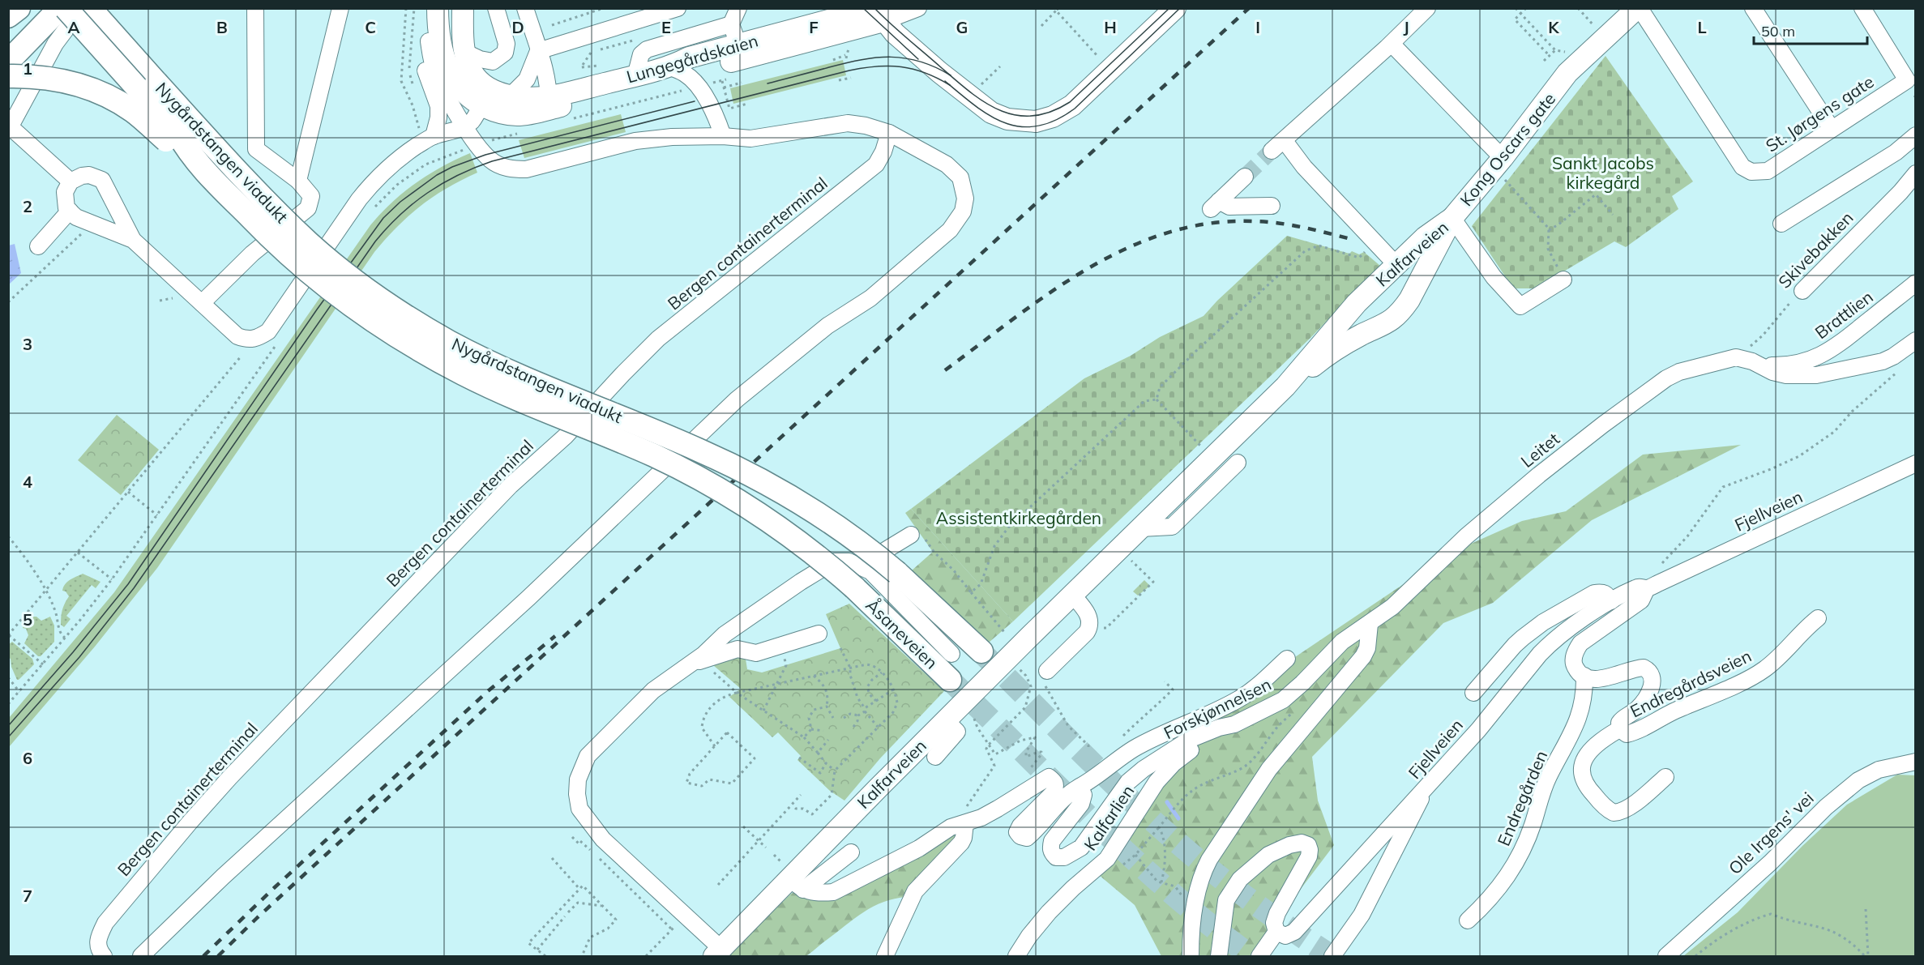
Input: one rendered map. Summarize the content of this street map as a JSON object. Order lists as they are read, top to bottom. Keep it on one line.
{"streets":{"highway":["Nygårdstangen viadukt","Åsaneveien"],"main road":["Lungegårdskaien","Kong Oscars gate","Kalfarveien"],"street":["St. Jørgens gate","Bergen containerterminal","Skivebakken","Brattlien","Leitet","Fjellveien","Endregårdsveien","Forskjønnelsen","Endregården","Kalfarlien","Ole Irgens' vei"]},"crossings":[["St. Jørgens gate","Kong Oscars gate"],["Kong Oscars gate","Kalfarveien"],["Nygårdstangen viadukt","Åsaneveien"],["Kalfarveien","Forskjønnelsen"],["Brattlien","Leitet"],["Leitet","Forskjønnelsen"],["Fjellveien","Endregården"],["Forskjønnelsen","Kalfarlien"]],"parks":["Sankt Jacobs kirkegård","Assistentkirkegården"],"scale_bar":"50 m","grid":{"columns":["A","B","C","D","E","F","G","H","I","J","K","L"],"rows":["1","2","3","4","5","6","7"]}}
